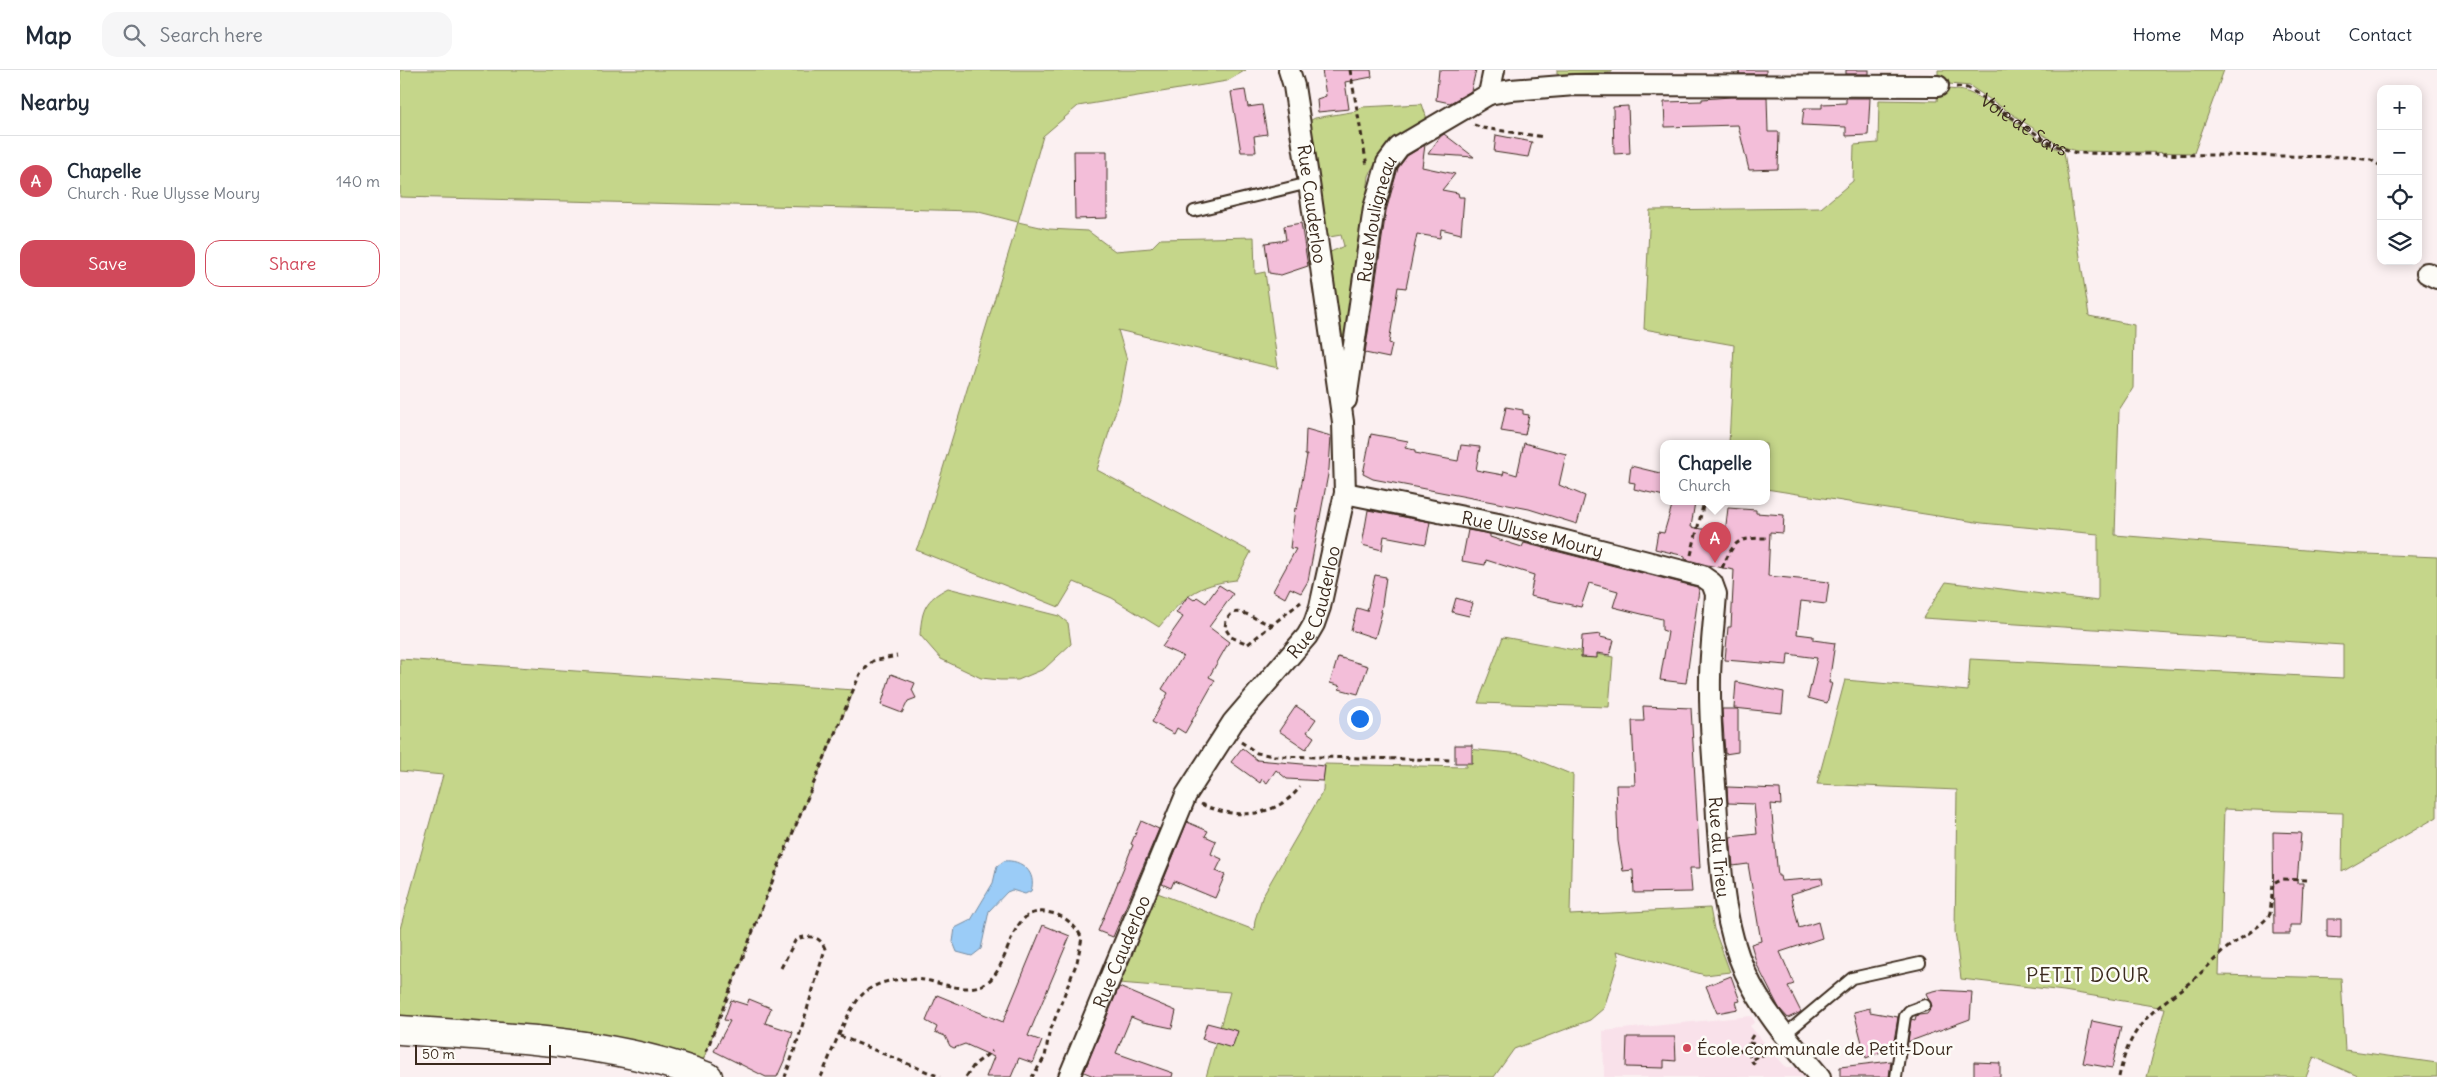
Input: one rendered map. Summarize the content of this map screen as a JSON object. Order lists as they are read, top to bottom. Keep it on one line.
{"streets":{"street":["Rue Cauderloo","Rue Mouligneau","Rue Ulysse Moury","Rue du Trieu"],"path":["Voie de Sars"]},"crossings":[["Rue Cauderloo","Rue Mouligneau"],["Rue Cauderloo","Rue Ulysse Moury"],["Rue Ulysse Moury","Rue du Trieu"]],"districts":["PETIT DOUR"],"places":["École communale de Petit-Dour"],"scale_bar":"50 m","page":{"header":"Map","search":"Search here","nav":["Home","Map","About","Contact"],"heading":"Nearby","map_buttons":["+","−"],"list":[{"mark":"A","name":"Chapelle","note":"Church · Rue Ulysse Moury","value":"140 m"}],"buttons":["Save","Share"],"popup":["Chapelle","Church"],"pins":"A","scale":"50 m"}}
